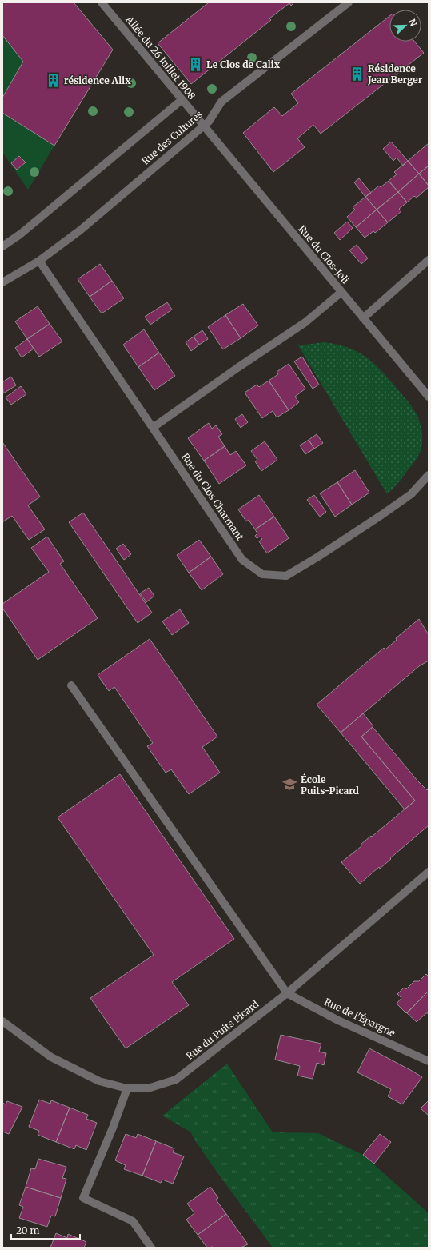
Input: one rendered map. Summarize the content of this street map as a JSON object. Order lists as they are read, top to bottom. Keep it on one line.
{"streets":{"street":["Allée du 26 Juillet 1908","Rue des Cultures","Rue du Clos-Joli","Rue du Clos Charmant","Rue de l'Épargne","Rue du Puits Picard"]},"crossings":[["Allée du 26 Juillet 1908","Rue des Cultures"],["Allée du 26 Juillet 1908","Rue du Clos-Joli"],["Rue des Cultures","Rue du Clos-Joli"],["Rue des Cultures","Rue du Clos Charmant"],["Rue de l'Épargne","Rue du Puits Picard"]],"places":{"building":["Le Clos de Calix","Résidence Jean Berger","résidence Alix"],"school or university":["École Puits-Picard"]},"scale_bar":"20 m","north":"top right"}
